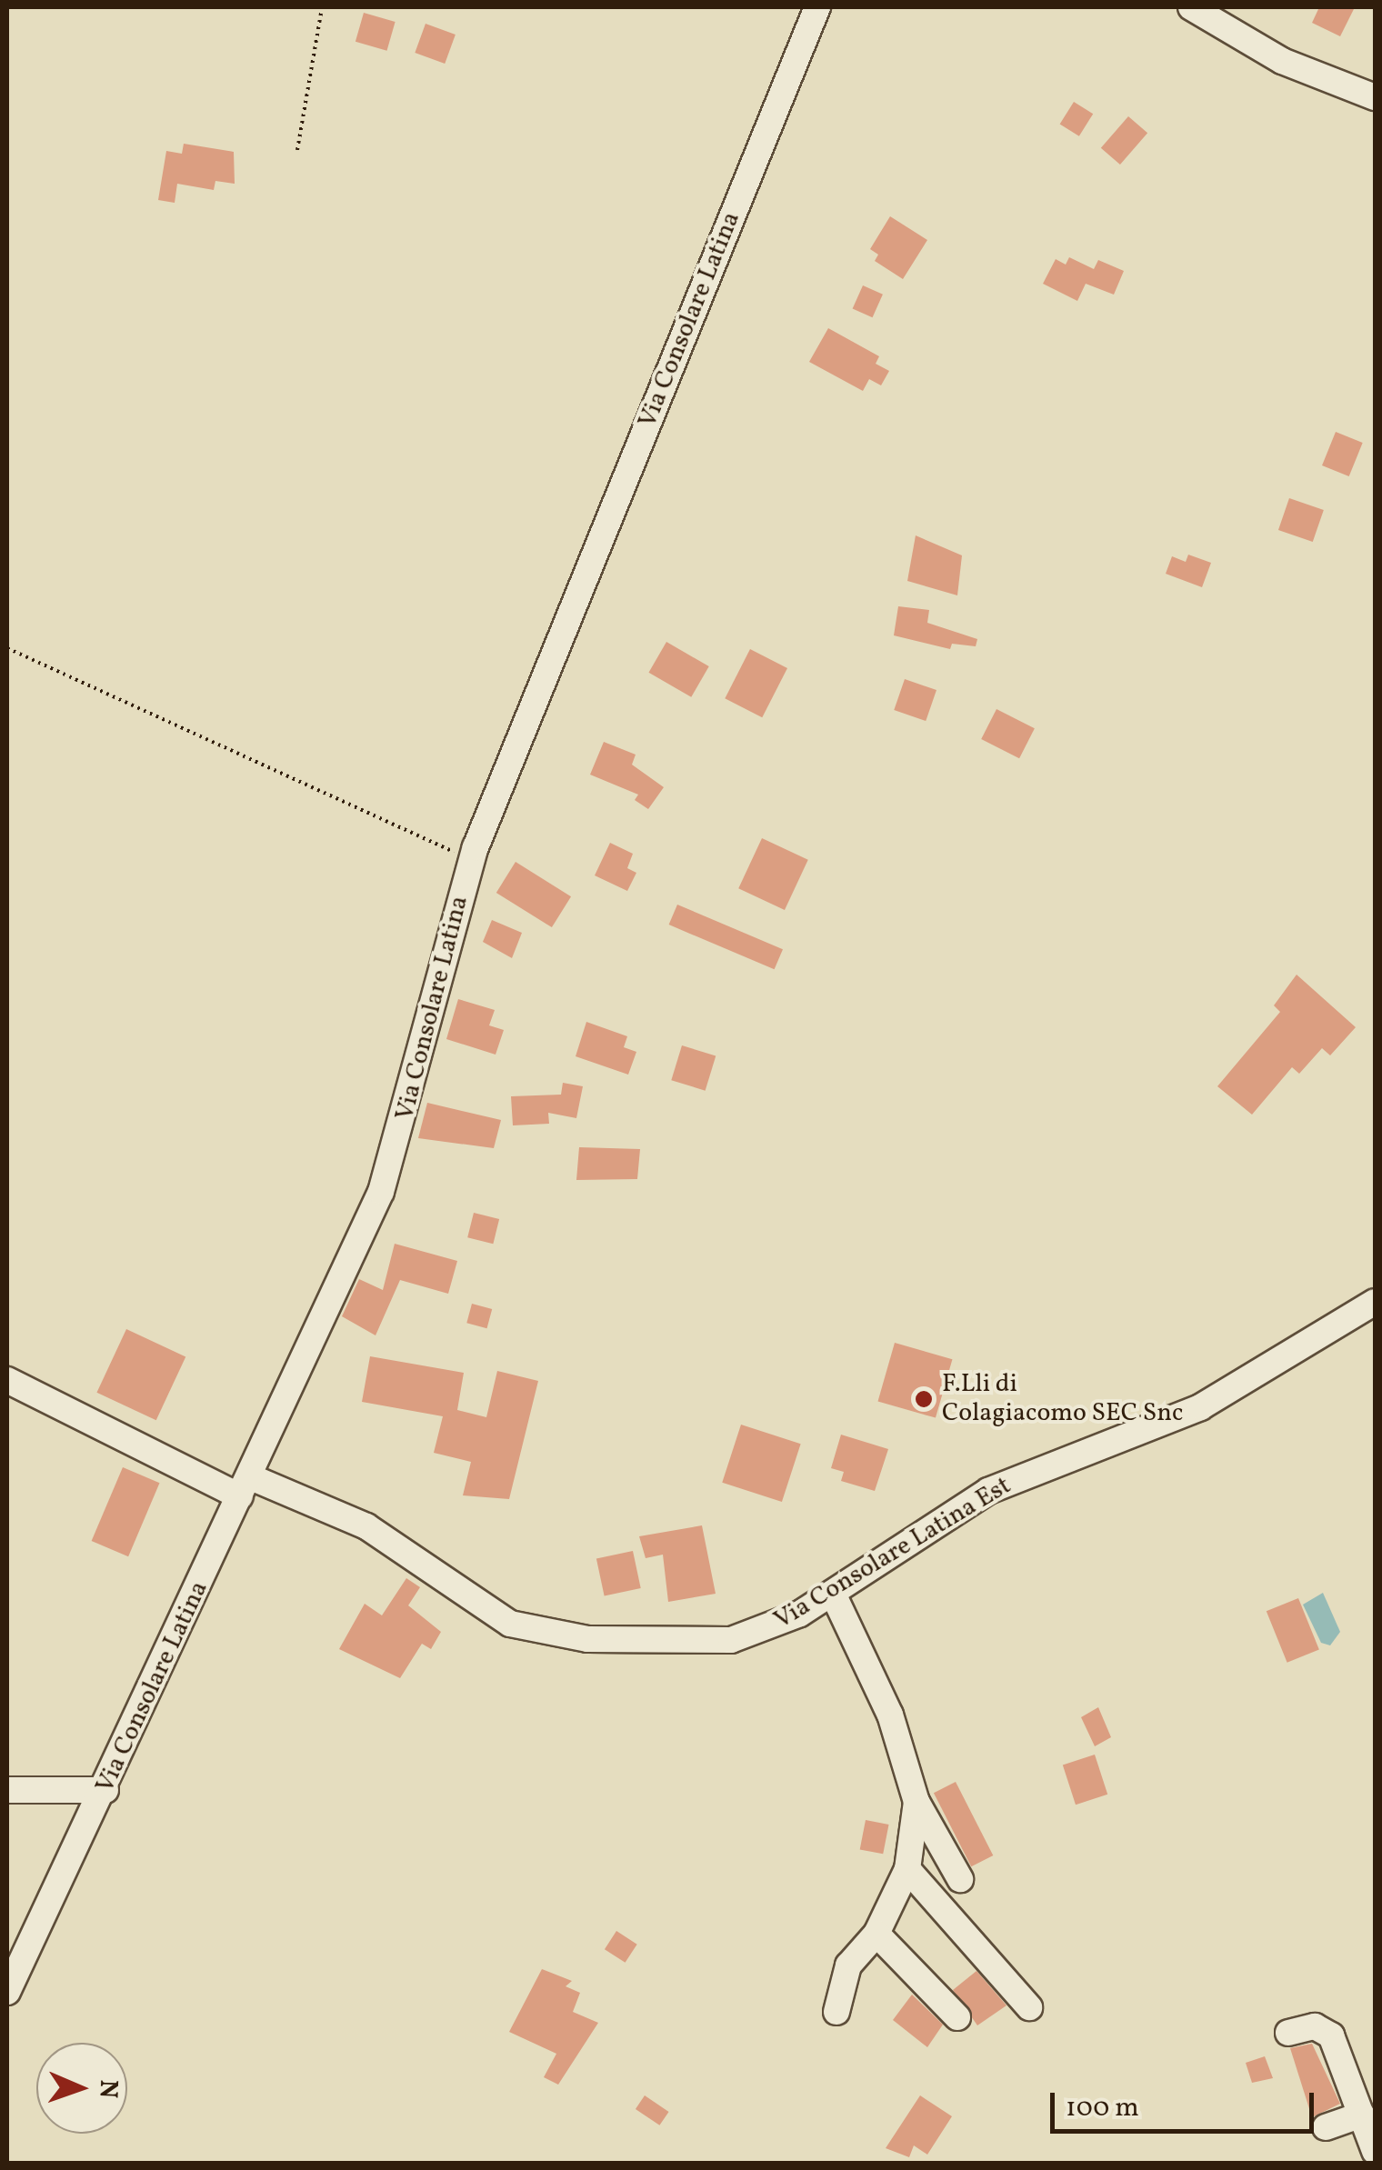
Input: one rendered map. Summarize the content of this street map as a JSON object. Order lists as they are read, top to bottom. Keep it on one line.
{"streets":{"street":["Via Consolare Latina","Via Consolare Latina Est"]},"crossings":[["Via Consolare Latina","Via Consolare Latina Est"]],"places":["F.Lli di Colagiacomo SEC Snc"],"scale_bar":"100 m","north":"right"}
